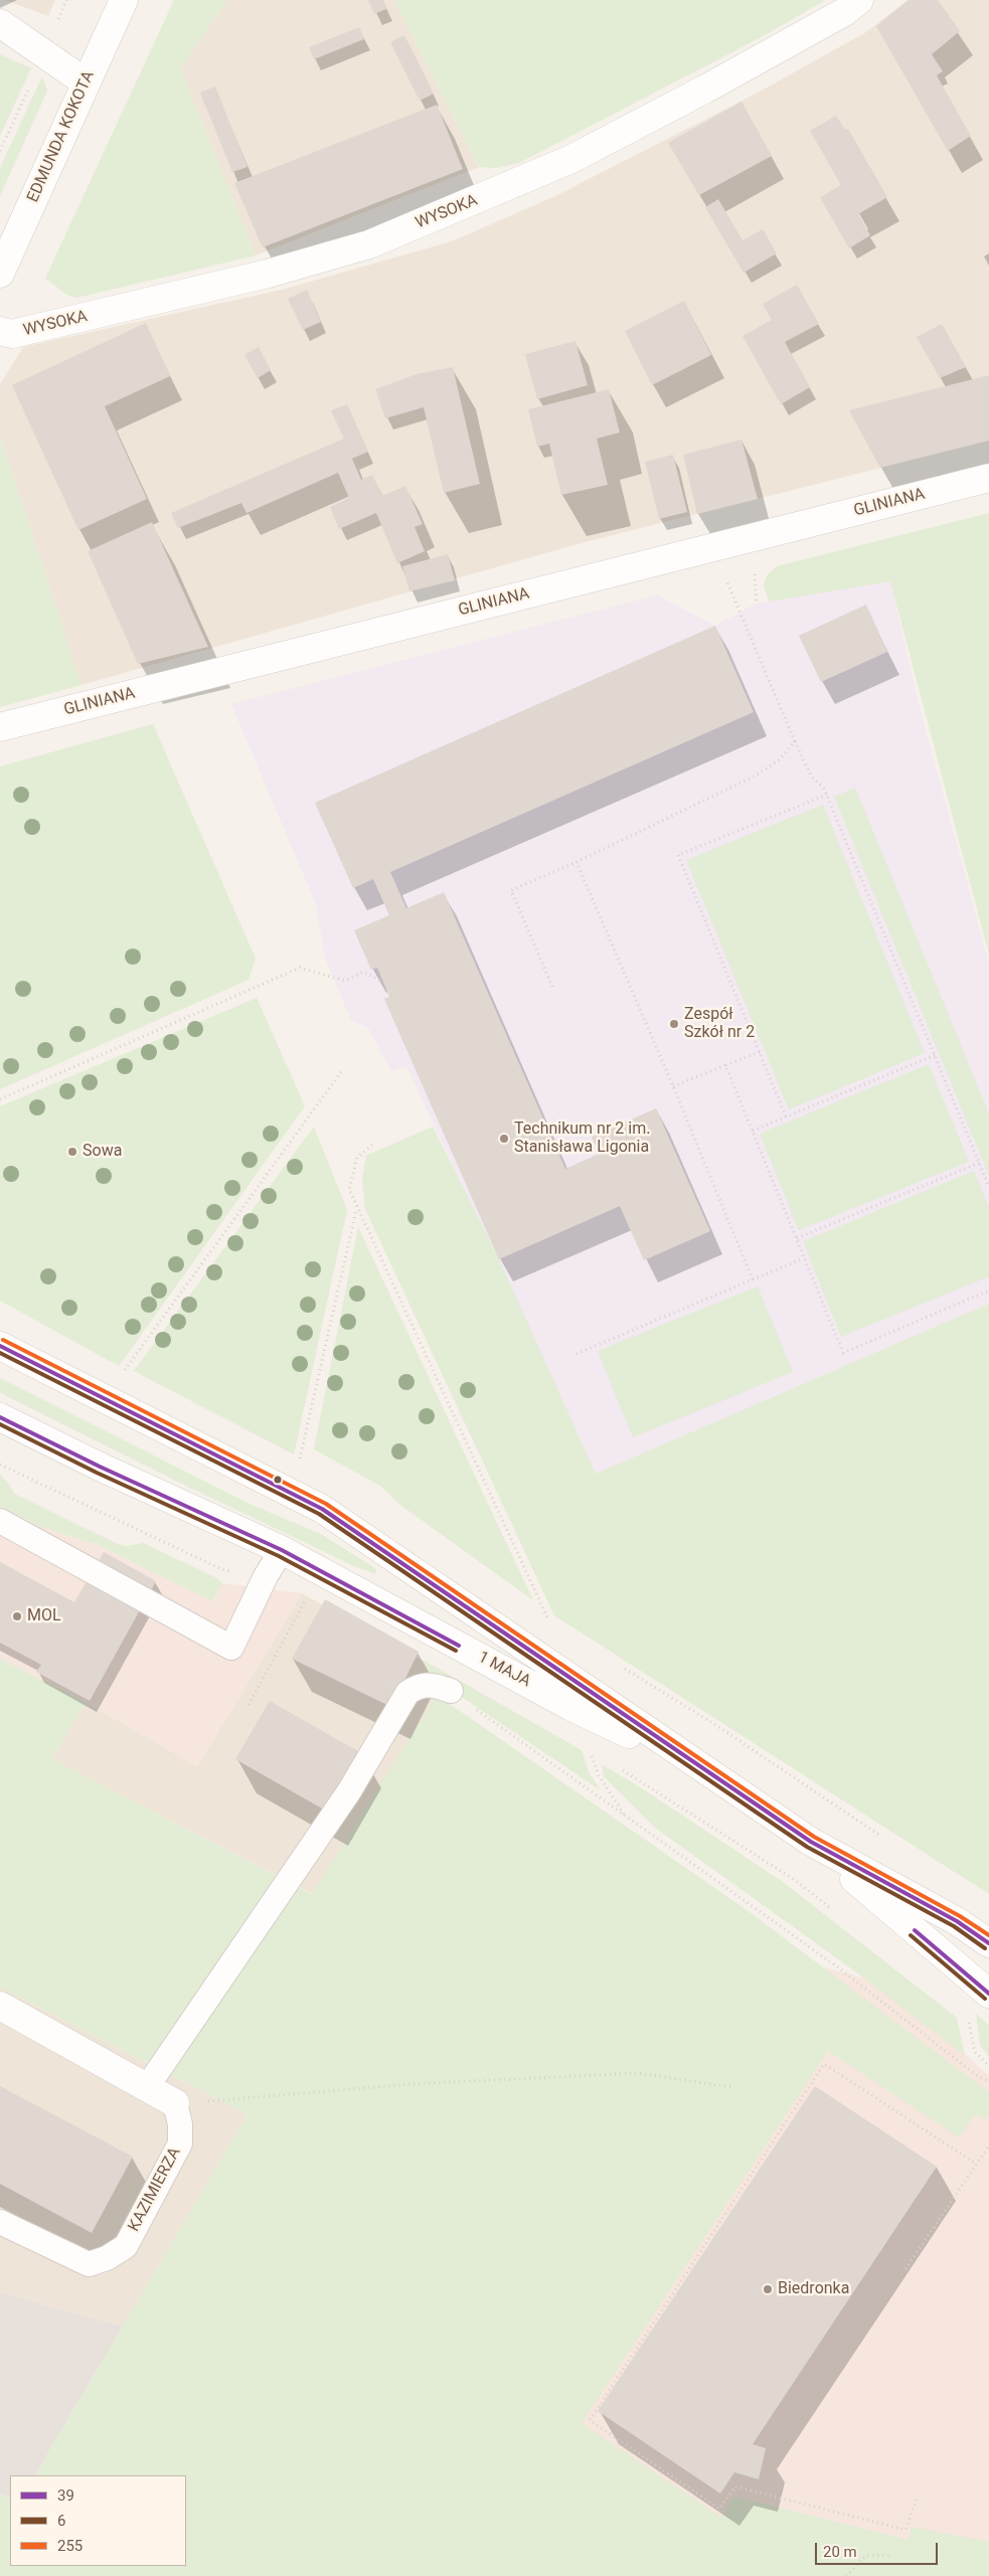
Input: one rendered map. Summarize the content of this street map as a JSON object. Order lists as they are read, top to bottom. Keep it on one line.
{"streets":{"street":["EDMUNDA KOKOTA","WYSOKA","GLINIANA","1 MAJA"],"lane":["KAZIMIERZA"]},"places":["Zespół Szkół nr 2","Technikum nr 2 im. Stanisława Ligonia","Sowa","MOL","Biedronka"],"lines":["transit line 255","transit line 39","transit line 6"],"legend":["39","6","255"],"scale_bar":"20 m"}
